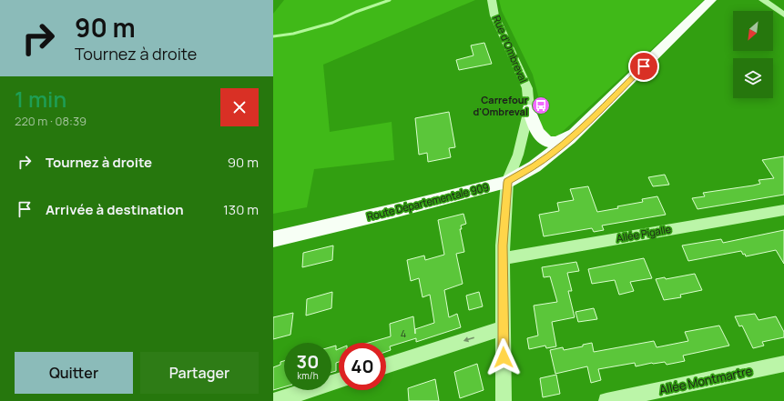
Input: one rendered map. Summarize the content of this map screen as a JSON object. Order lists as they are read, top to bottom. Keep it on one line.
{"streets":{"main road":["Route Départementale 909"],"street":["Rue d'Ombreval","Allée Pigalle","Allée Montmartre"]},"crossings":[["Rue d'Ombreval","Route Départementale 909"],["Rue d'Ombreval","Allée Pigalle"]],"places":{"bus stop":["Carrefour d'Ombreval"]},"house_numbers":["4"],"north":"bottom left","page":{"turn":["90 m","Tournez à droite"],"heading":["1 min","220 m · 08:39"],"list":[{"name":"Tournez à droite","value":"90 m"},{"name":"Arrivée à destination","value":"130 m"}],"speed":"30 km/h","limit":"40","buttons":["Quitter","Partager"]}}
